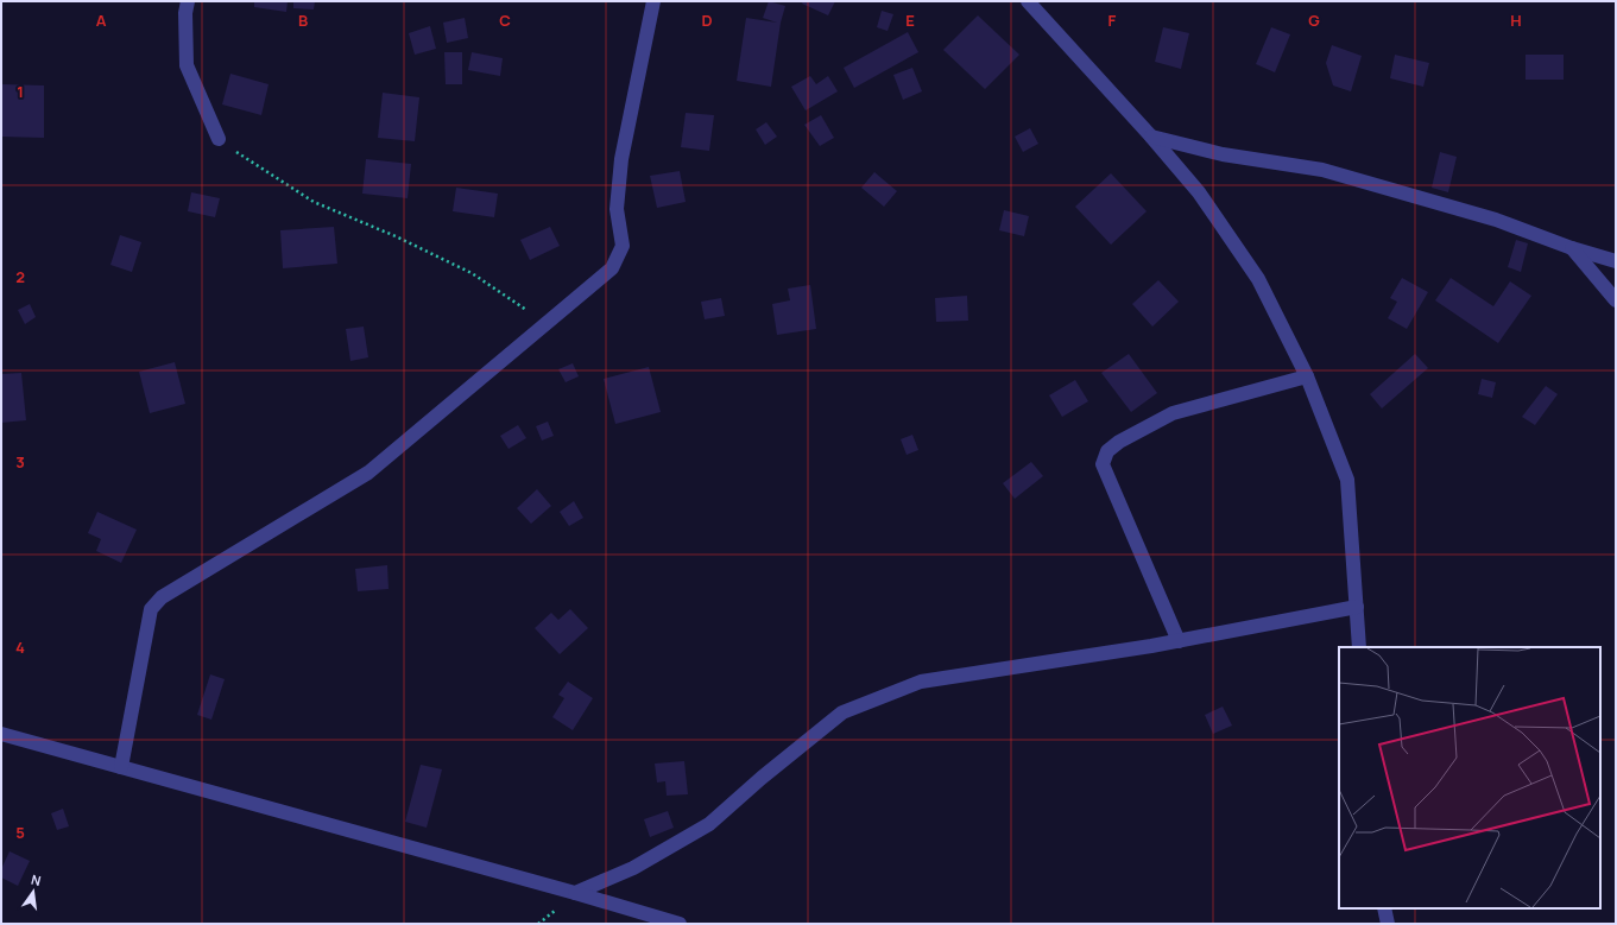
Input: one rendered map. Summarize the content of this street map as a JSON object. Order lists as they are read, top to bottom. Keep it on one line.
{"north":"top","grid":{"columns":["A","B","C","D","E","F","G","H"],"rows":["1","2","3","4","5"]}}
